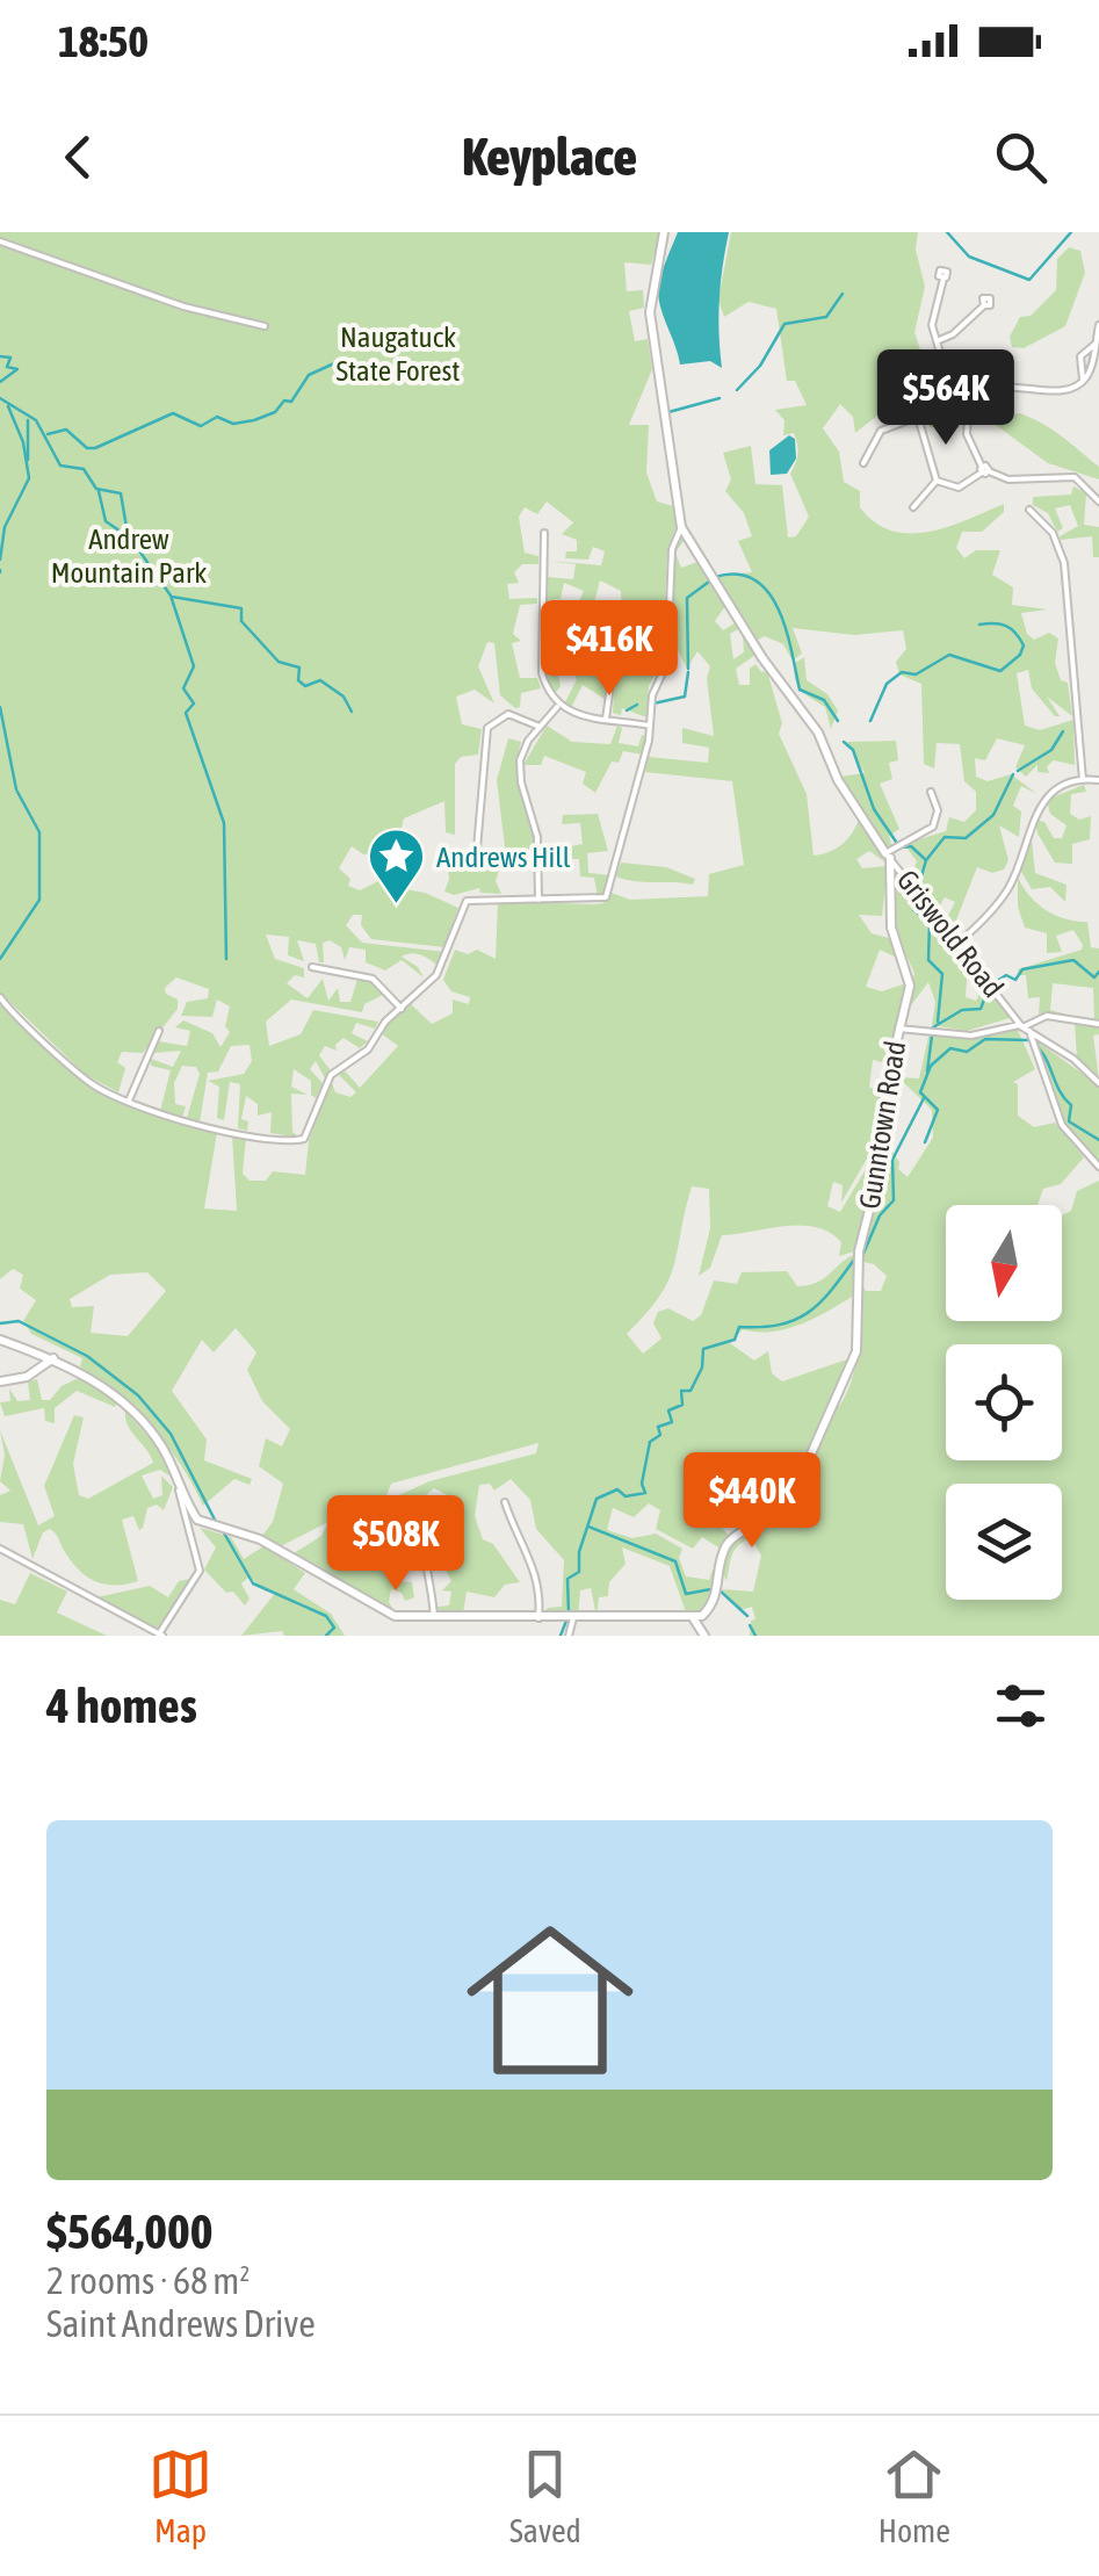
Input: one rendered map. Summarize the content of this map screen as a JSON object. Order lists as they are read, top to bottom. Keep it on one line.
{"streets":{"street":["Griswold Road","Gunntown Road"]},"crossings":[["Griswold Road","Gunntown Road"]],"parks":["Naugatuck State Forest","Andrew Mountain Park"],"places":{"place":["Andrews Hill"]},"north":"bottom","page":{"status":"18:50","header":"Keyplace","price":["$564K","$416K","$440K","$508K"],"heading":"4 homes","list":[{"name":"$564,000","note":"2 rooms · 68 m² · Saint Andrews Drive"}],"tabs":["Map","Saved","Home"]}}
